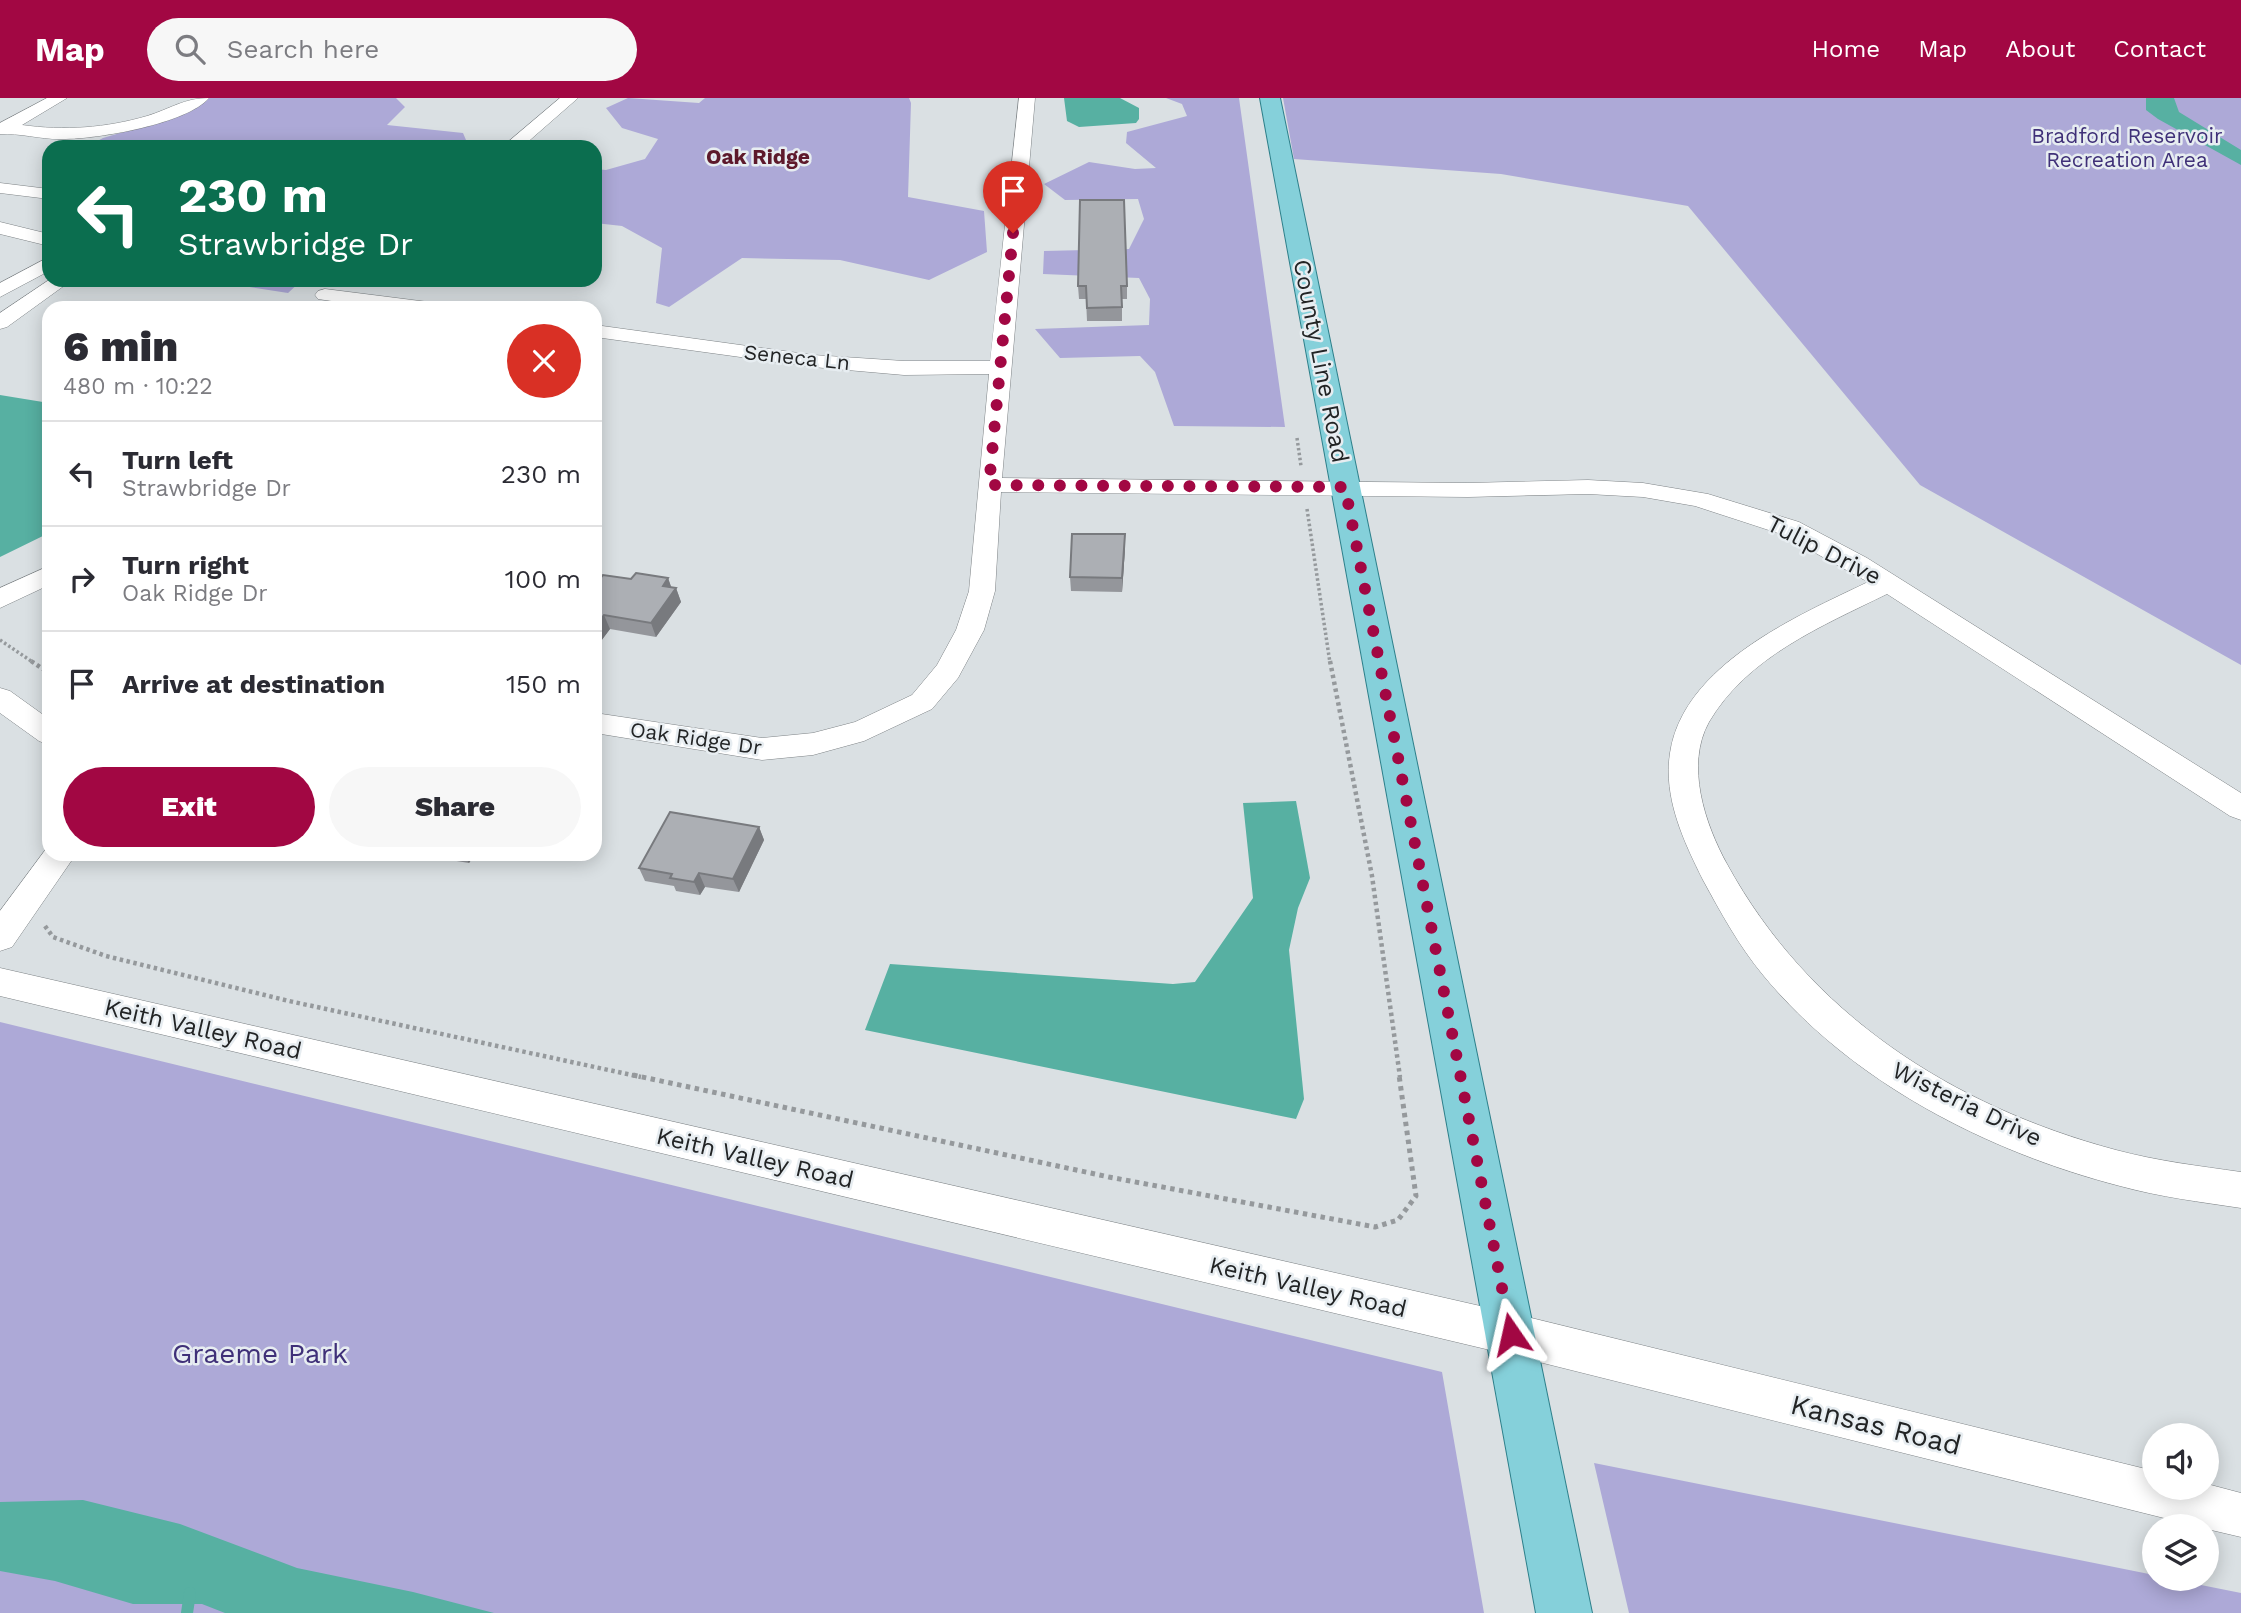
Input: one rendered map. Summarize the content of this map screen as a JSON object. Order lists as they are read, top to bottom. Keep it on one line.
{"streets":{"main road":["County Line Road"],"street":["Seneca Ln","Tulip Drive","Oak Ridge Dr","Keith Valley Road","Wisteria Drive","Kansas Road"]},"crossings":[["Seneca Ln","Oak Ridge Dr"],["County Line Road","Tulip Drive"],["County Line Road","Keith Valley Road"],["County Line Road","Kansas Road"],["Tulip Drive","Oak Ridge Dr"],["Tulip Drive","Wisteria Drive"],["Keith Valley Road","Kansas Road"]],"districts":["Oak Ridge"],"parks":["Bradford Reservoir Recreation Area","Graeme Park"],"page":{"header":"Map","search":"Search here","nav":["Home","Map","About","Contact"],"turn":["230 m","Strawbridge Dr"],"heading":["6 min","480 m · 10:22"],"list":[{"name":"Turn left","note":"Strawbridge Dr","value":"230 m"},{"name":"Turn right","note":"Oak Ridge Dr","value":"100 m"},{"name":"Arrive at destination","value":"150 m"}],"buttons":["Exit","Share"]}}
